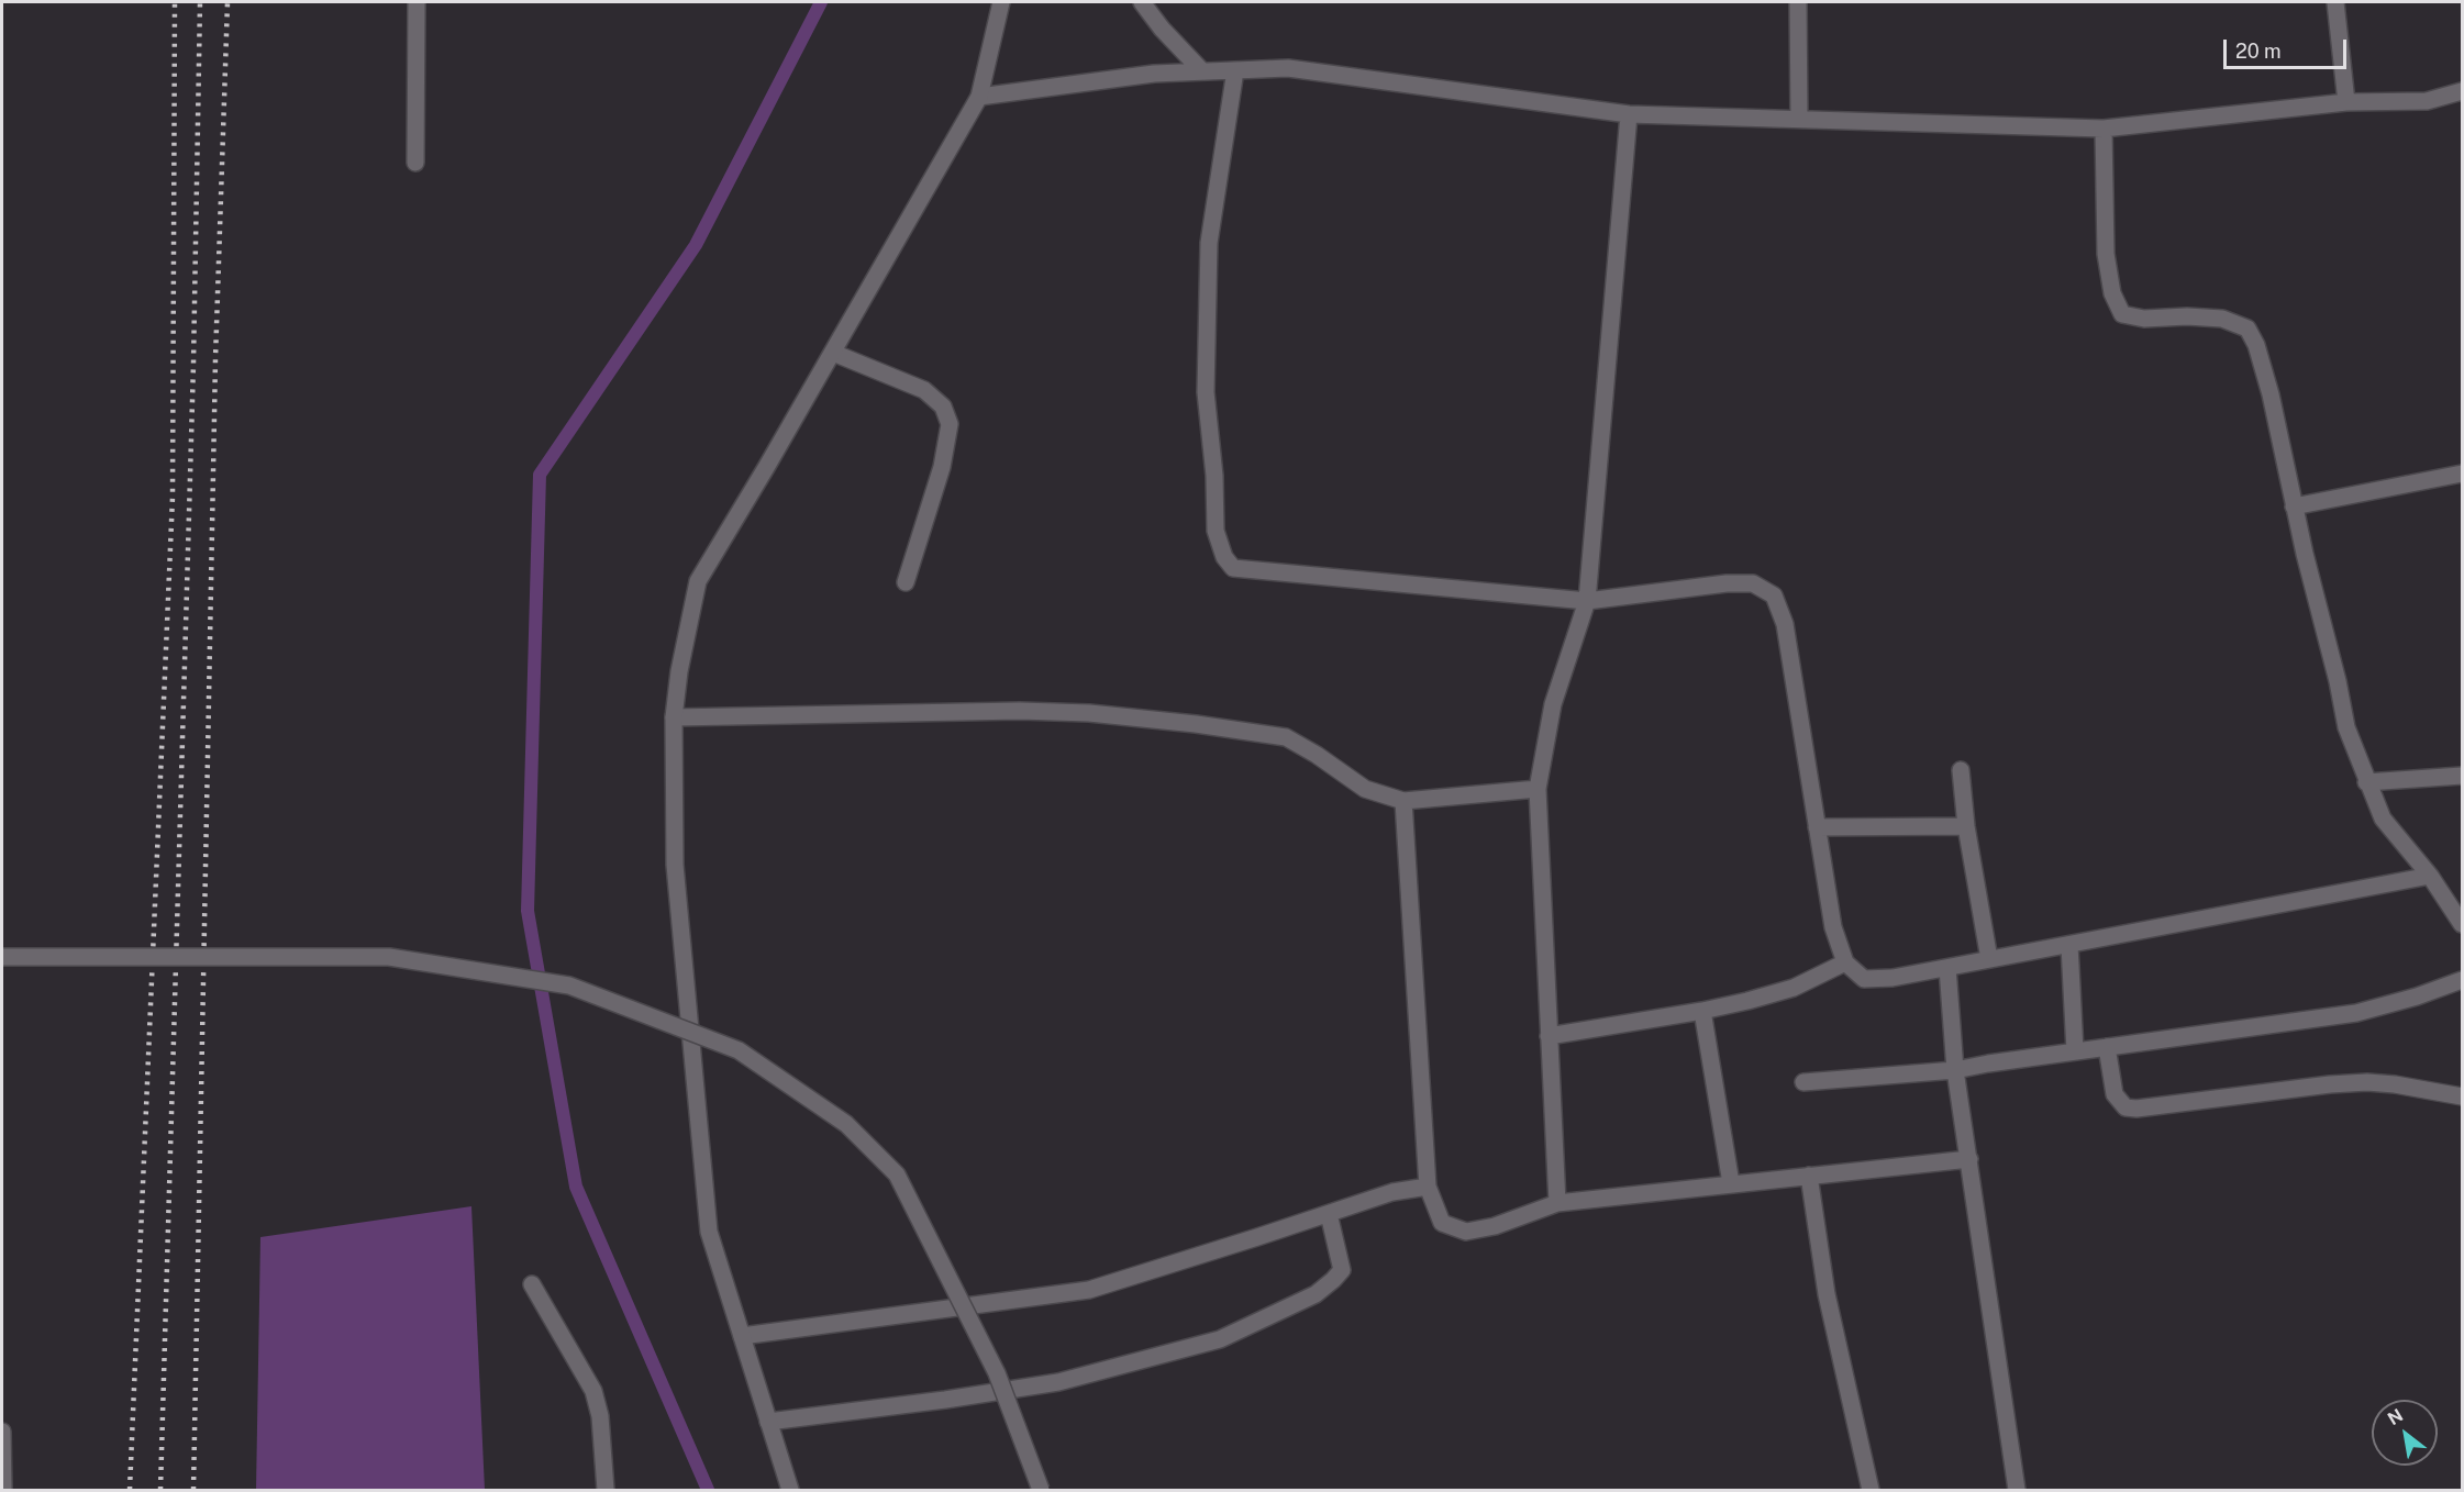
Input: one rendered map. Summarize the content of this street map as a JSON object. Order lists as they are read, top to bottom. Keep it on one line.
{"scale_bar":"20 m","north":"top left"}
